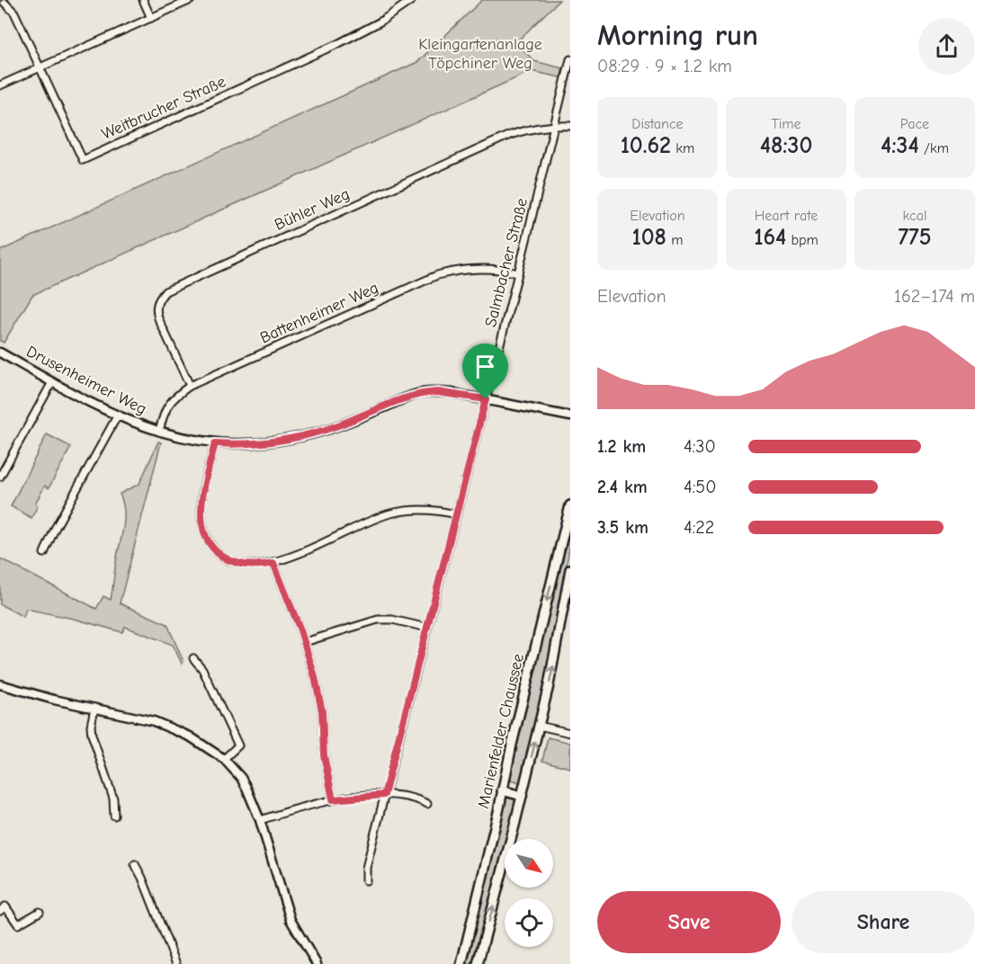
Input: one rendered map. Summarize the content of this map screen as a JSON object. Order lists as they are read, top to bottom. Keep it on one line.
{"streets":{"main road":["Marienfelder Chaussee"],"street":["Weitbrucher Straße","Bühler Weg","Salmbacher Straße","Battenheimer Weg","Drusenheimer Weg"]},"crossings":[["Bühler Weg","Salmbacher Straße"],["Bühler Weg","Battenheimer Weg"],["Salmbacher Straße","Battenheimer Weg"],["Salmbacher Straße","Drusenheimer Weg"],["Battenheimer Weg","Drusenheimer Weg"]],"parks":["Kleingartenanlage Töpchiner Weg"],"north":"bottom right","page":{"heading":["Morning run","08:29 · 9 × 1.2 km"],"stats":[["Distance","10.62 km"],["Time","48:30"],["Pace","4:34 /km"],["Elevation","108 m"],["Heart rate","164 bpm"],["kcal","775"]],"chart":["Elevation","162–174 m"],"list":[{"name":"1.2 km","note":"4:30"},{"name":"2.4 km","note":"4:50"},{"name":"3.5 km","note":"4:22"}],"buttons":["Save","Share"]}}
